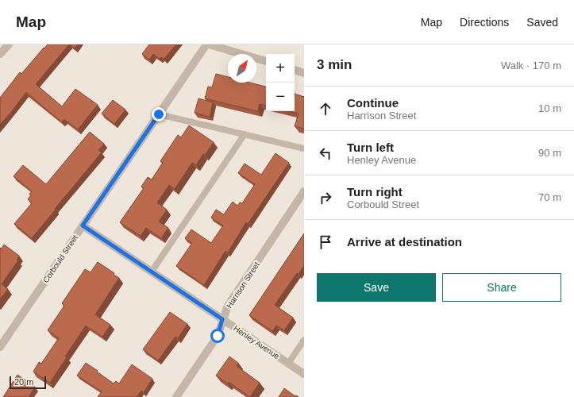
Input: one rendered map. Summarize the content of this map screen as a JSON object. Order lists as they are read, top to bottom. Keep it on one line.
{"streets":{"street":["Corbould Street","Harrison Street","Henley Avenue"]},"crossings":[["Corbould Street","Henley Avenue"],["Harrison Street","Henley Avenue"]],"scale_bar":"20 m","north":"top right","page":{"header":"Map","nav":["Map","Directions","Saved"],"heading":["3 min","Walk · 170 m"],"map_buttons":["+","−"],"list":[["Continue","Harrison Street","10 m"],["Turn left","Henley Avenue","90 m"],["Turn right","Corbould Street","70 m"],"Arrive at destination"],"buttons":["Save","Share"],"scale":"20 m"}}
